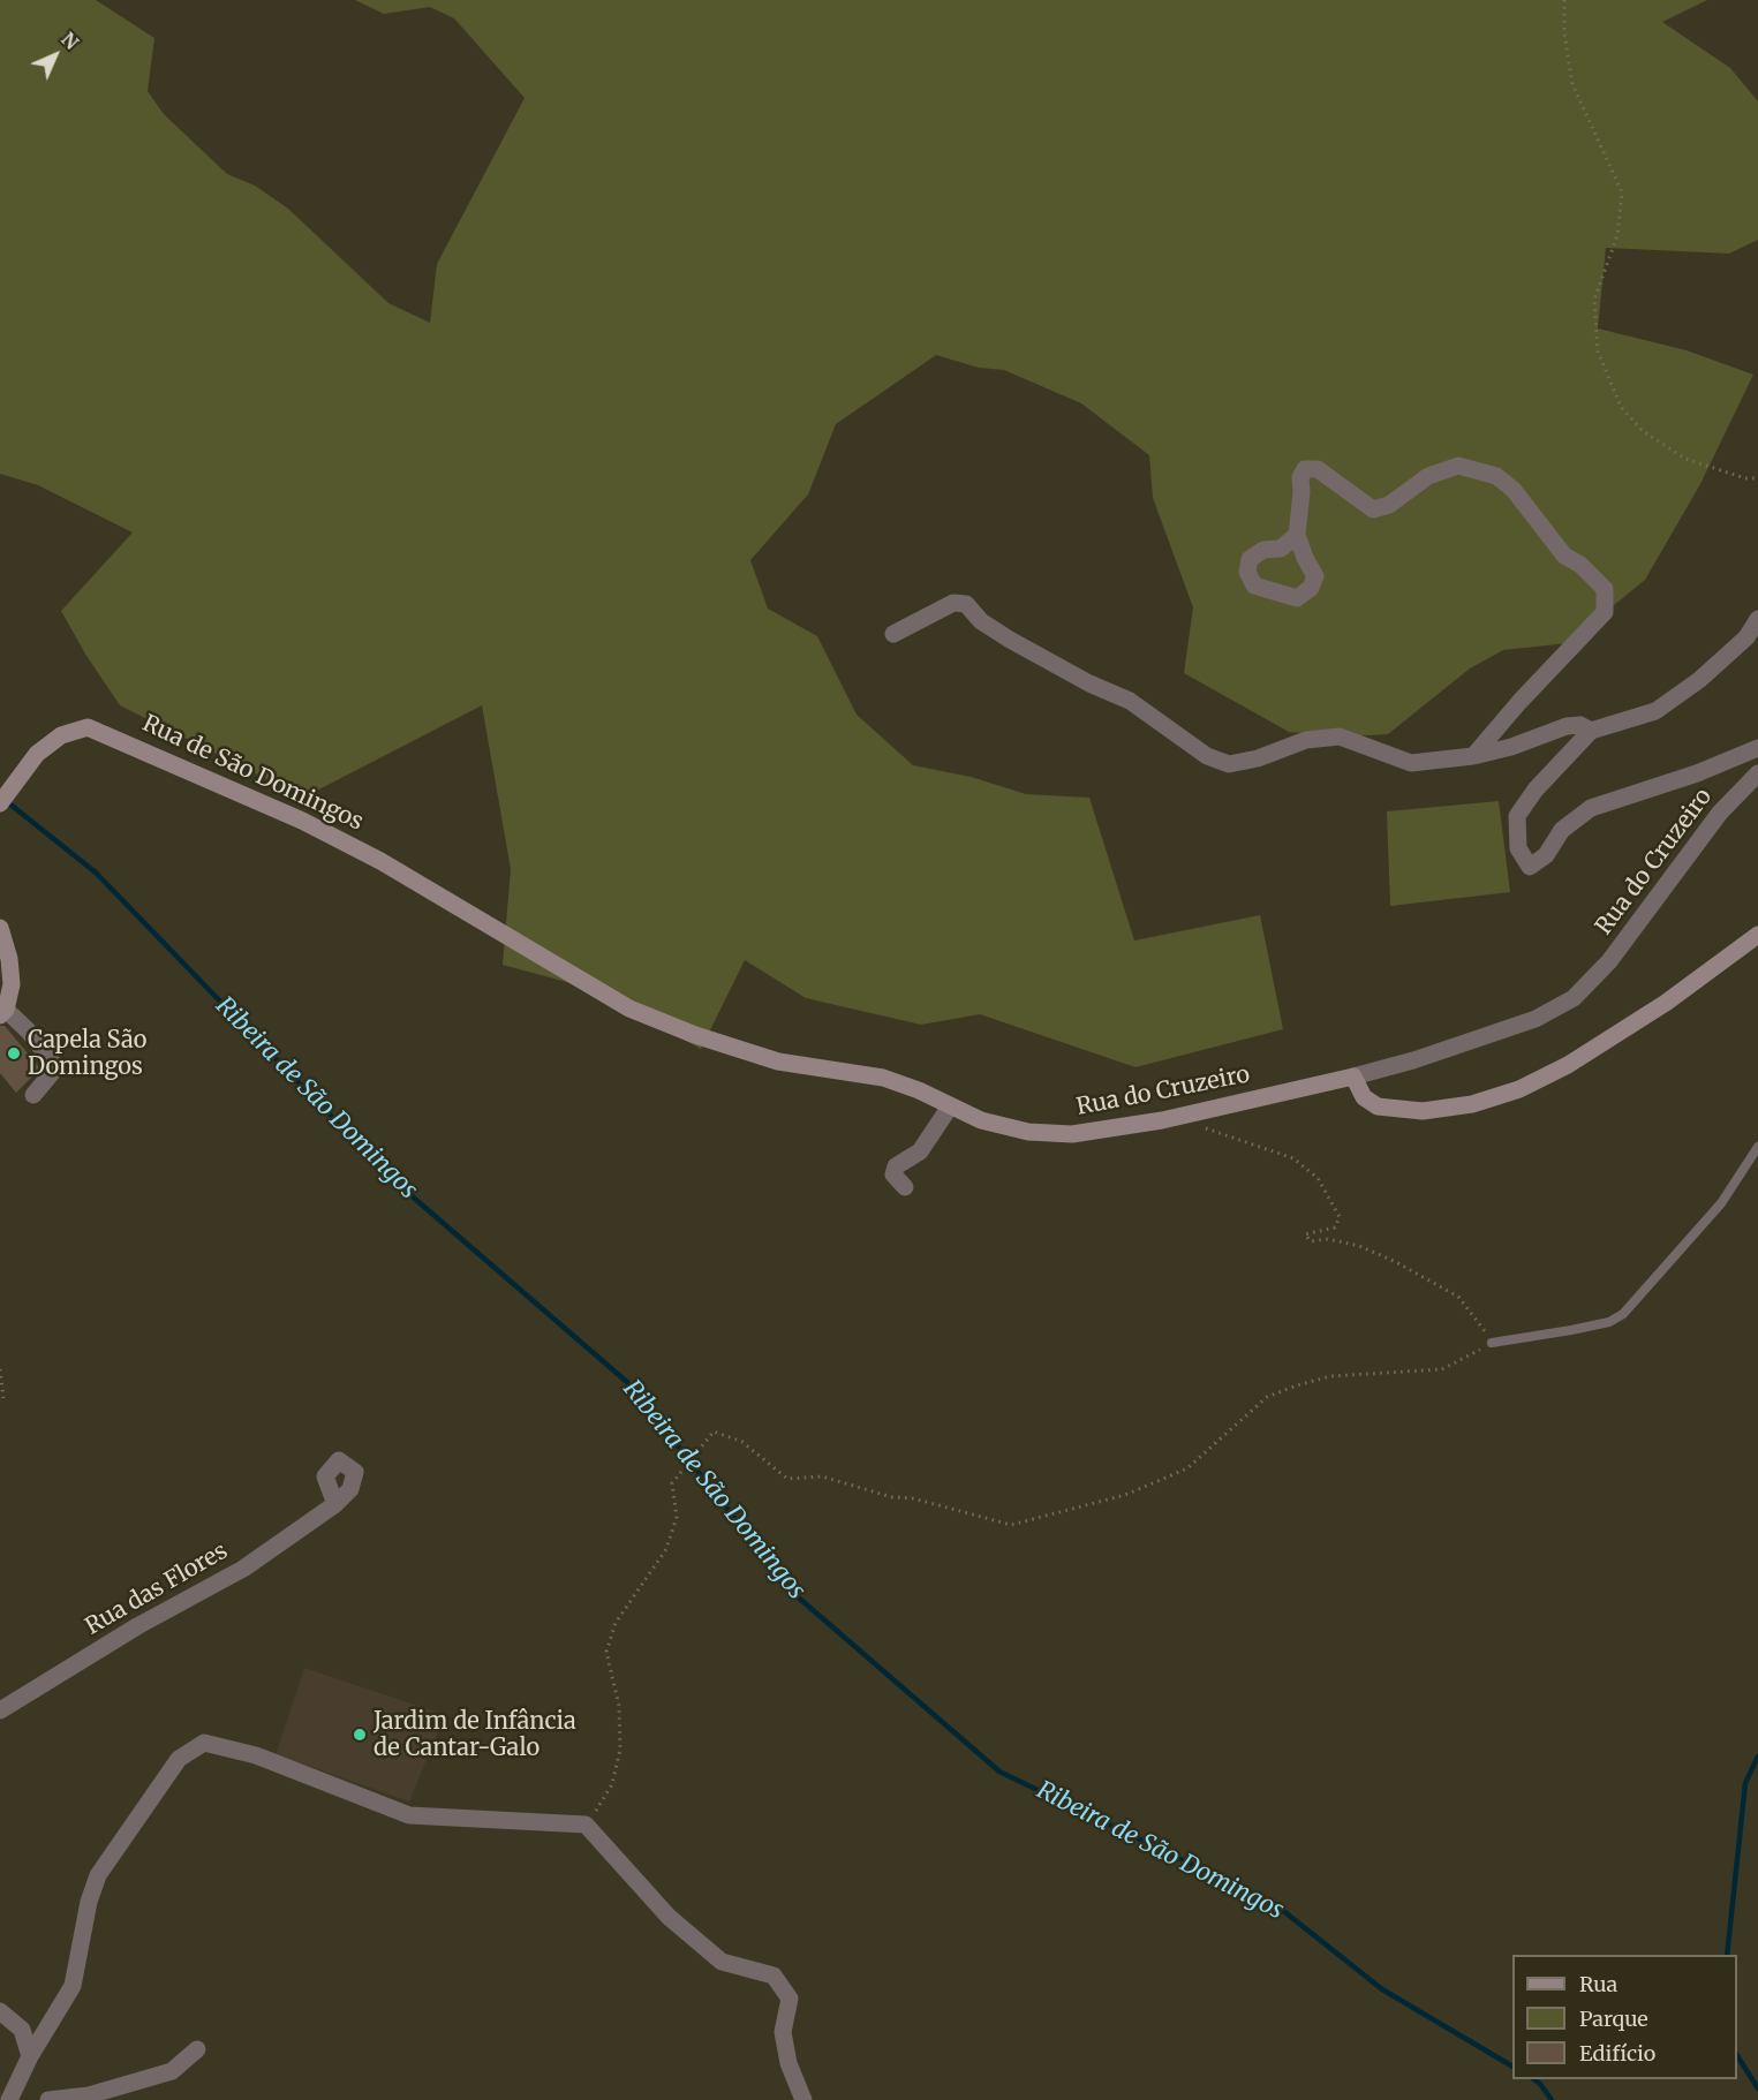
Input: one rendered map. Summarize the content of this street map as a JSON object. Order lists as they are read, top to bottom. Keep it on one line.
{"streets":{"street":["Rua de São Domingos","Rua do Cruzeiro","Rua das Flores"]},"crossings":[["Rua de São Domingos","Rua do Cruzeiro"]],"water":["Ribeira de São Domingos"],"places":["Capela São Domingos","Jardim de Infância de Cantar-Galo"],"legend":["Rua","Parque","Edifício"],"north":"top right"}
